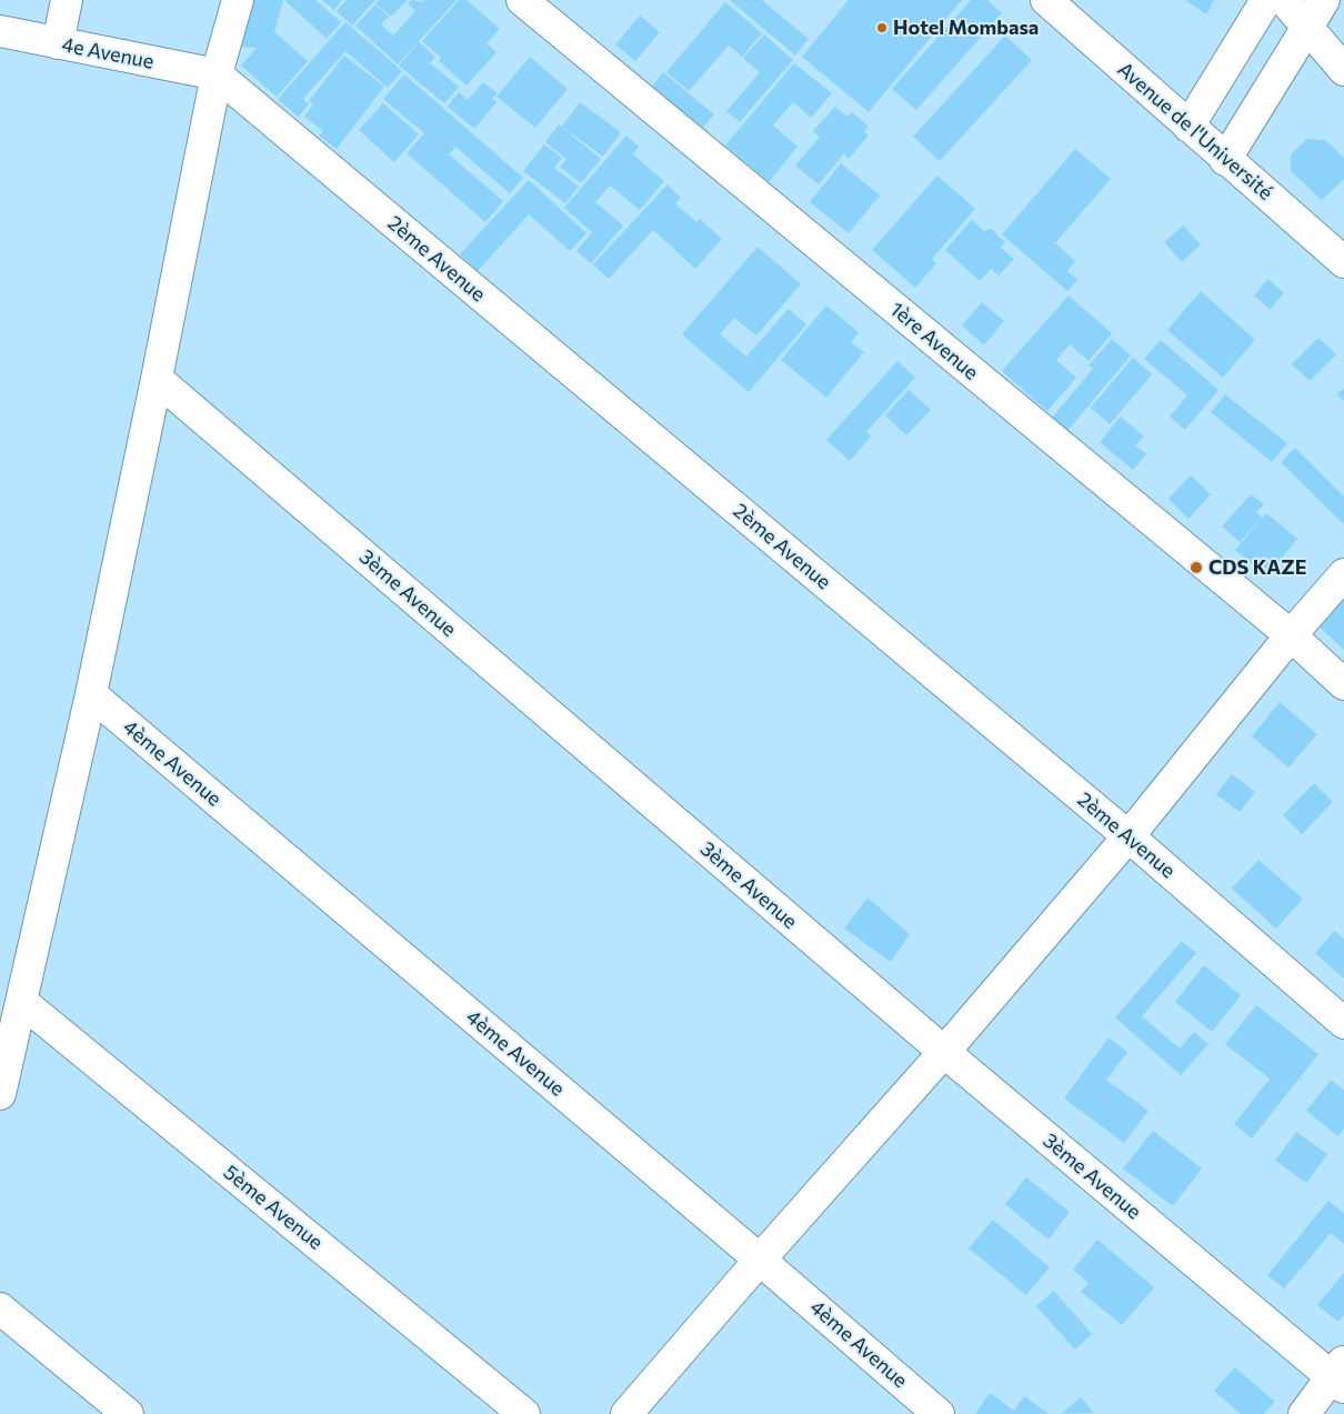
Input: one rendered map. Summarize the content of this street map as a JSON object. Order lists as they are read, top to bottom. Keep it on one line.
{"streets":{"street":["4e Avenue","Avenue de l'Université","2ème Avenue","1ère Avenue","3ème Avenue","4ème Avenue","5ème Avenue"]},"crossings":[["4e Avenue","2ème Avenue"]],"places":["Hotel Mombasa","CDS KAZE"]}
